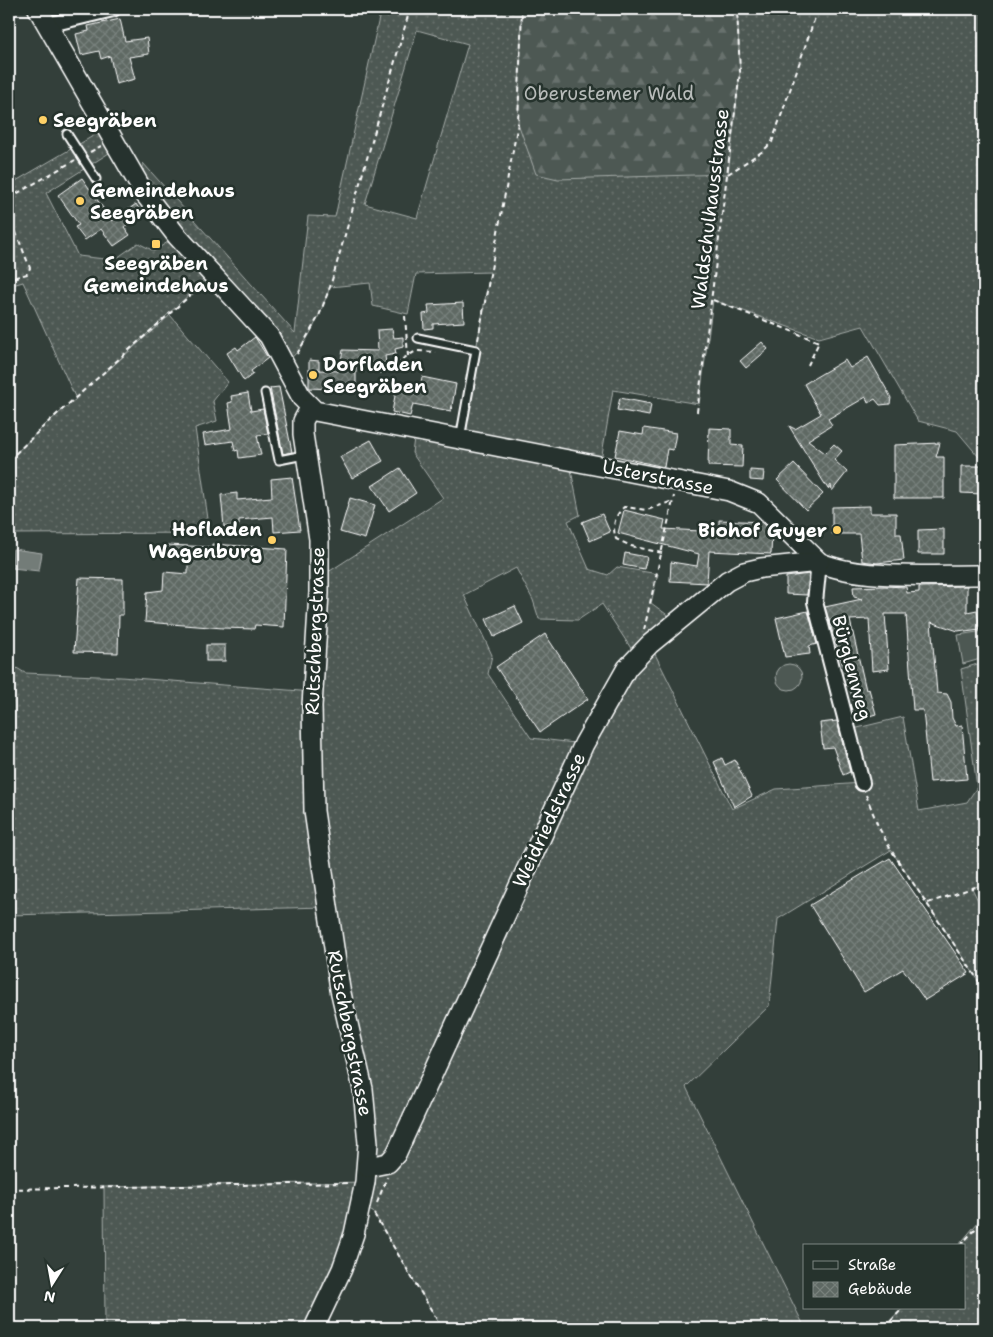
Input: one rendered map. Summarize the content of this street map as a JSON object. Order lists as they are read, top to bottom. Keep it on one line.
{"streets":{"street":["Usterstrasse","Rutschbergstrasse","Bürglenweg","Weidriedstrasse"],"path":["Waldschulhausstrasse"]},"crossings":[["Usterstrasse","Rutschbergstrasse"],["Usterstrasse","Bürglenweg"],["Usterstrasse","Weidriedstrasse"],["Bürglenweg","Weidriedstrasse"]],"parks":["Oberustemer Wald"],"places":{"other":["Seegräben","Gemeindehaus Seegräben","Dorfladen Seegräben","Biohof Guyer","Hofladen Wagenburg"],"transit":["Seegräben Gemeindehaus"]},"legend":["Straße","Gebäude"],"north":"bottom"}
